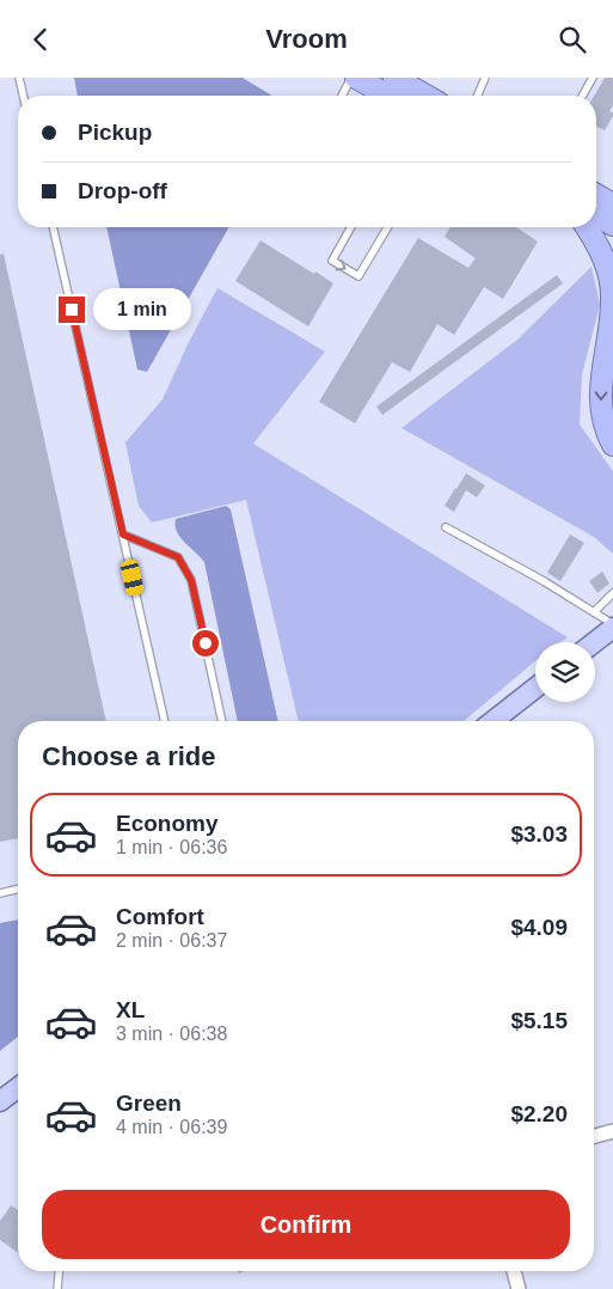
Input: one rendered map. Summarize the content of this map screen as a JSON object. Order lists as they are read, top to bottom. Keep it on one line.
{"page":{"header":"Vroom","banner":["Pickup","Drop-off"],"bubble":"1 min","heading":"Choose a ride","list":[{"name":"Economy","note":"1 min · 06:36","value":"$3.03"},{"name":"Comfort","note":"2 min · 06:37","value":"$4.09"},{"name":"XL","note":"3 min · 06:38","value":"$5.15"},{"name":"Green","note":"4 min · 06:39","value":"$2.20"}],"buttons":"Confirm"}}
